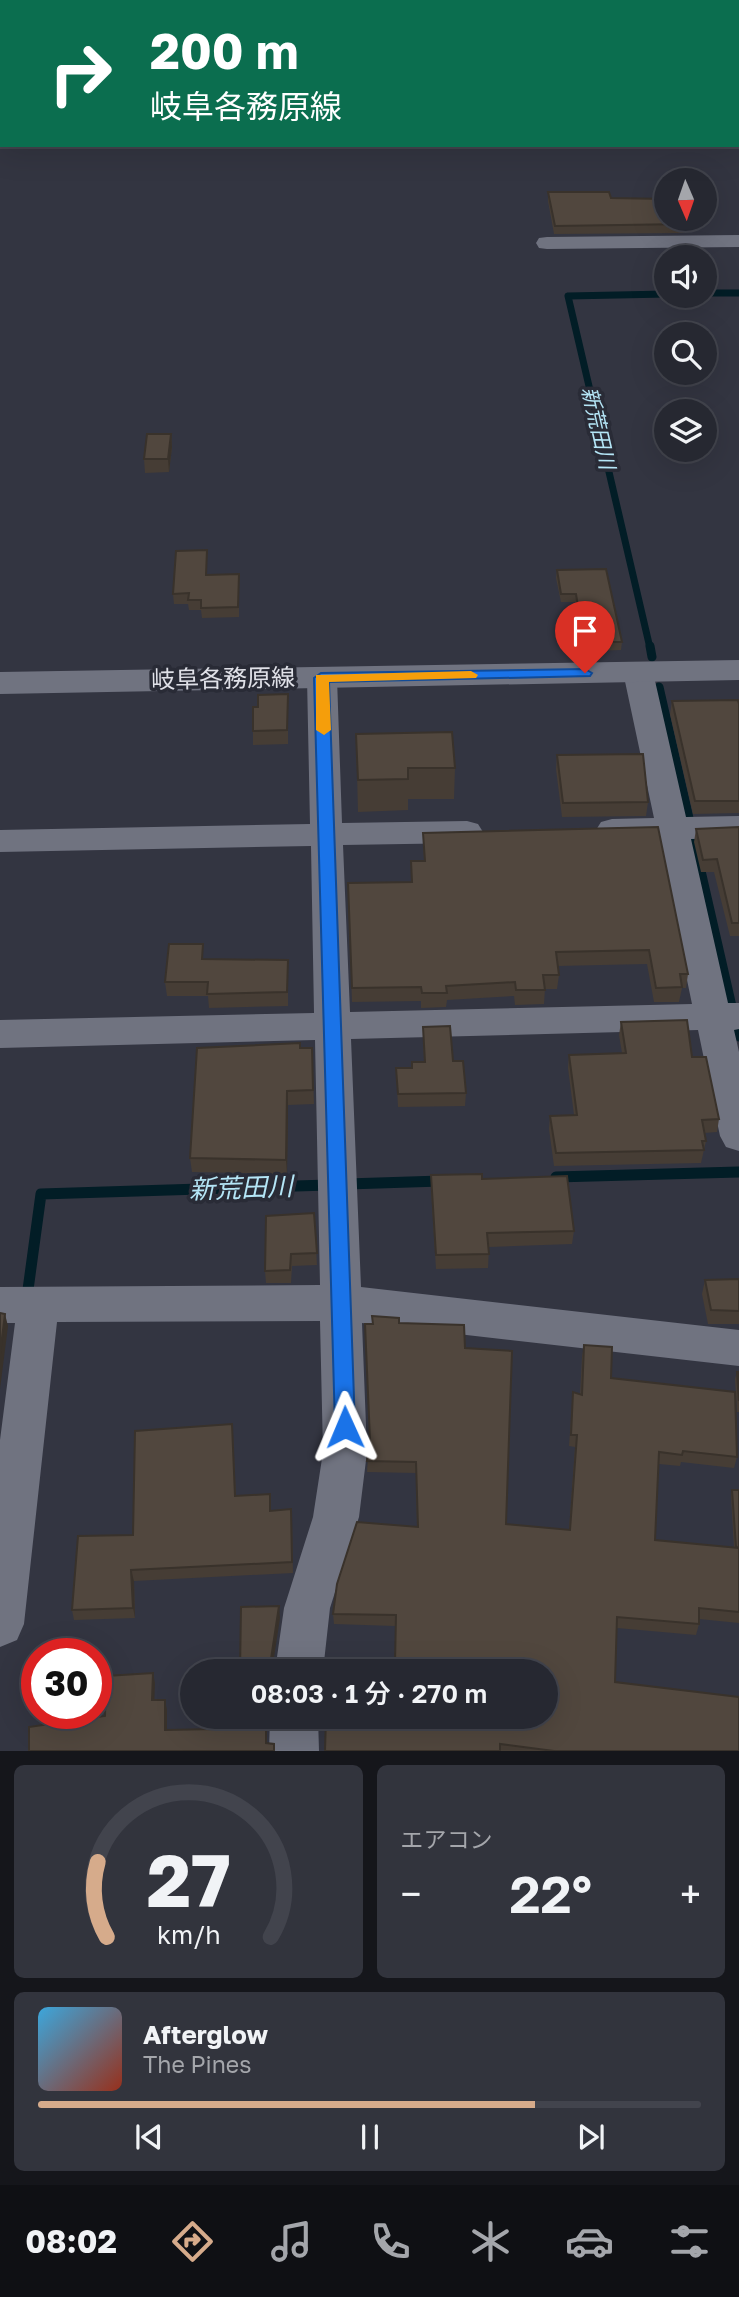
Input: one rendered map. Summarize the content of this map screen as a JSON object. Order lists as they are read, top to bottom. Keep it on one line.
{"streets":{"main road":["岐阜各務原線"]},"water":["新荒田川"],"north":"bottom","page":{"turn":["200 m","岐阜各務原線"],"limit":"30","trip":"08:03 · 1 分 · 270 m","tile":"エアコン","heat":["−","22°","+"],"song":["Afterglow","The Pines"],"tabs":"08:02","gauge":["27","km/h"]}}
